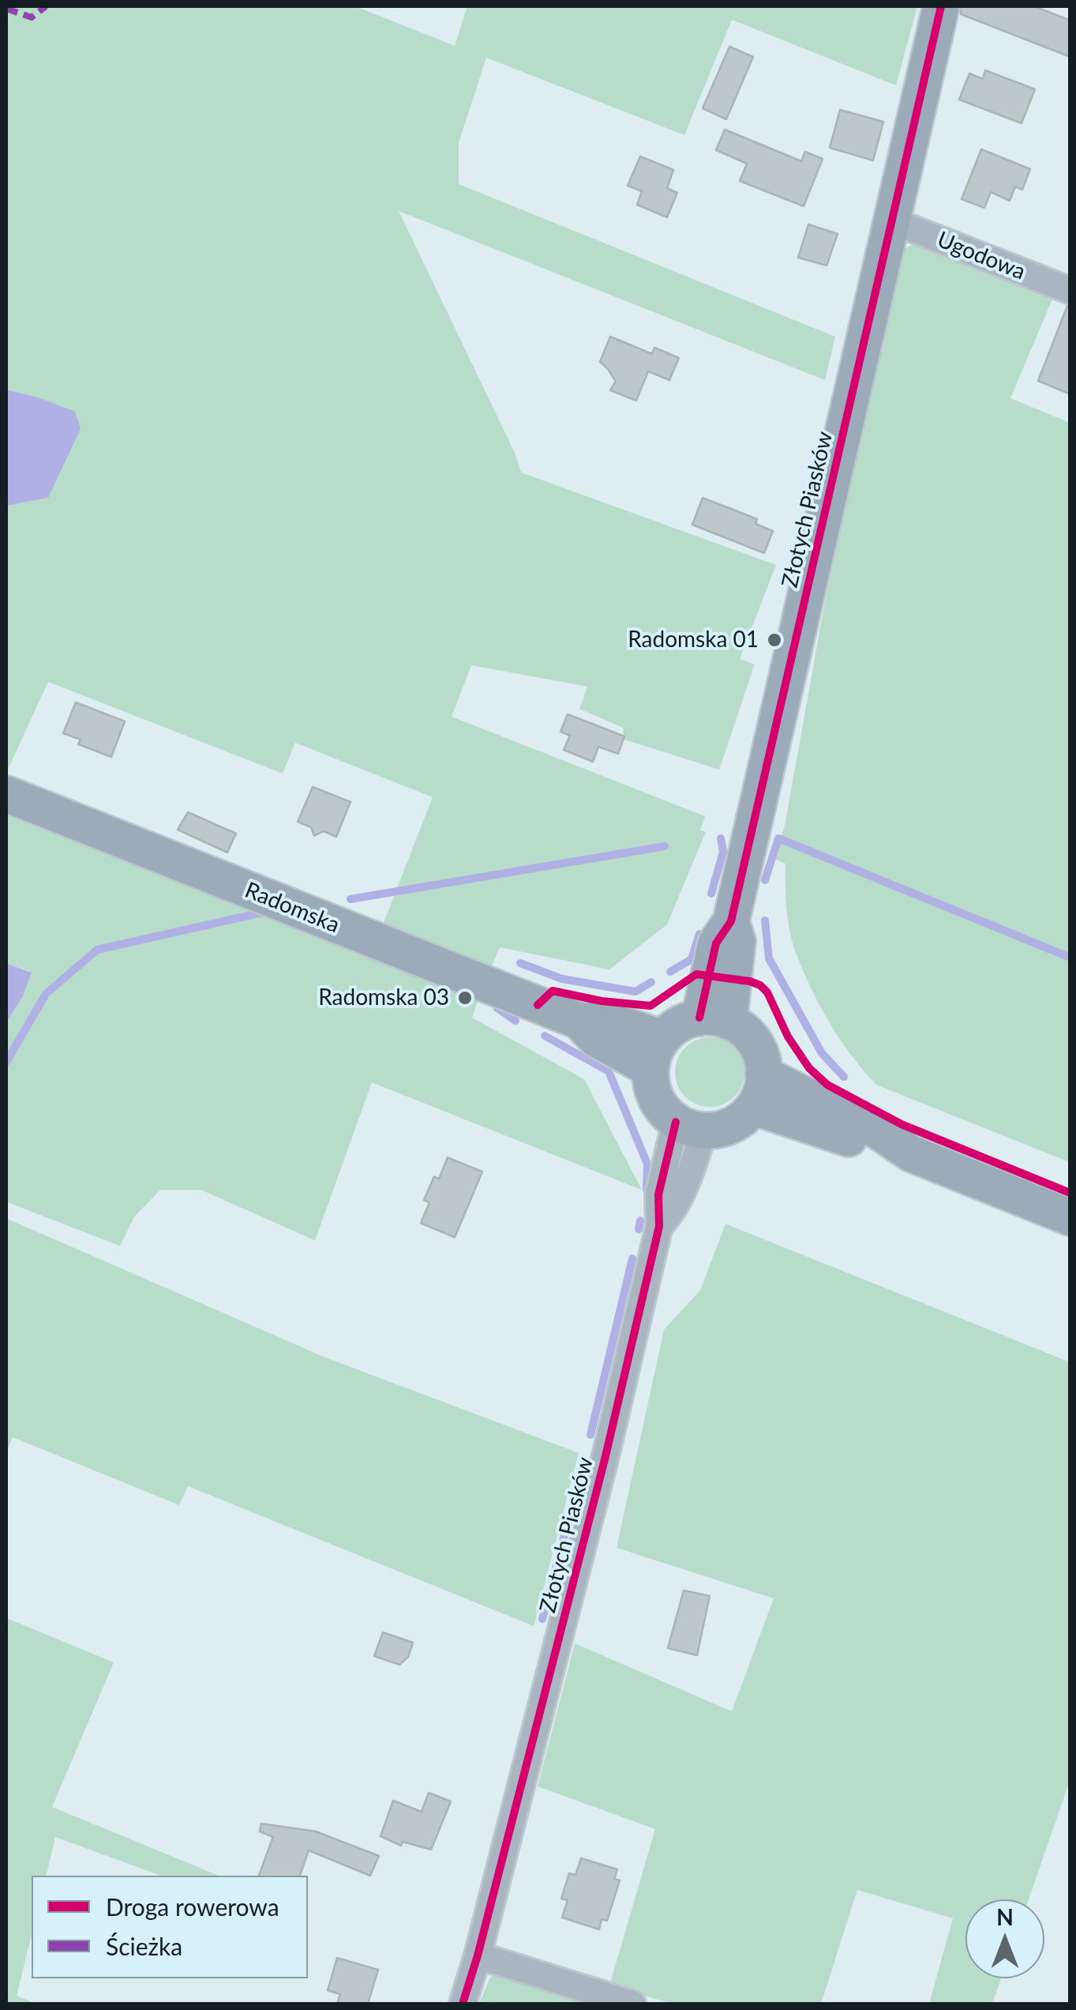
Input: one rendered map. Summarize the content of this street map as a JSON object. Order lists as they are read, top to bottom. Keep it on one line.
{"streets":{"street":["Ugodowa","Złotych Piasków","Radomska"]},"crossings":[["Ugodowa","Złotych Piasków"],["Złotych Piasków","Radomska"]],"places":["Radomska 01","Radomska 03"],"legend":["Droga rowerowa","Ścieżka"],"north":"top"}
